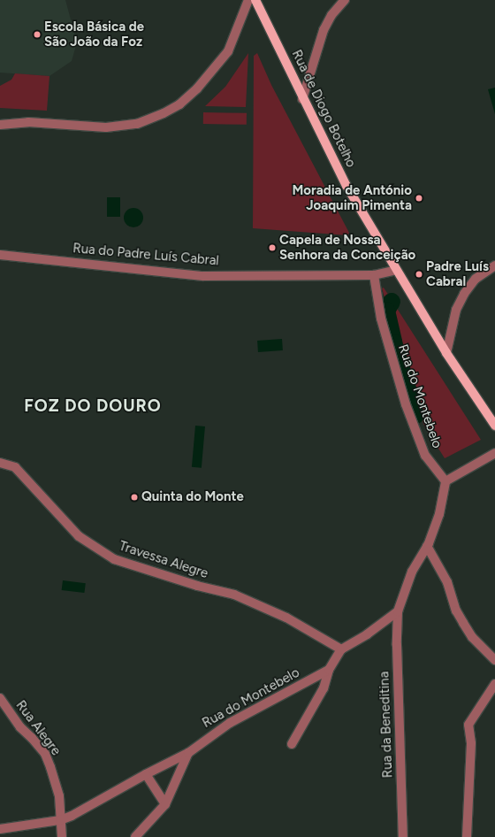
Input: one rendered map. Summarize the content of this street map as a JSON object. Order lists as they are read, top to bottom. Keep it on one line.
{"streets":{"main road":["Rua de Diogo Botelho"],"street":["Rua do Padre Luís Cabral","Rua do Montebelo","Travessa Alegre","Rua da Beneditina","Rua Alegre"]},"crossings":[["Rua de Diogo Botelho","Rua do Padre Luís Cabral"],["Rua do Padre Luís Cabral","Rua do Montebelo"],["Rua do Montebelo","Rua Alegre"]],"districts":["FOZ DO DOURO"],"places":["Escola Básica de São João da Foz","Moradia de António Joaquim Pimenta","Capela de Nossa Senhora da Conceição","Padre Luís Cabral","Quinta do Monte"]}
